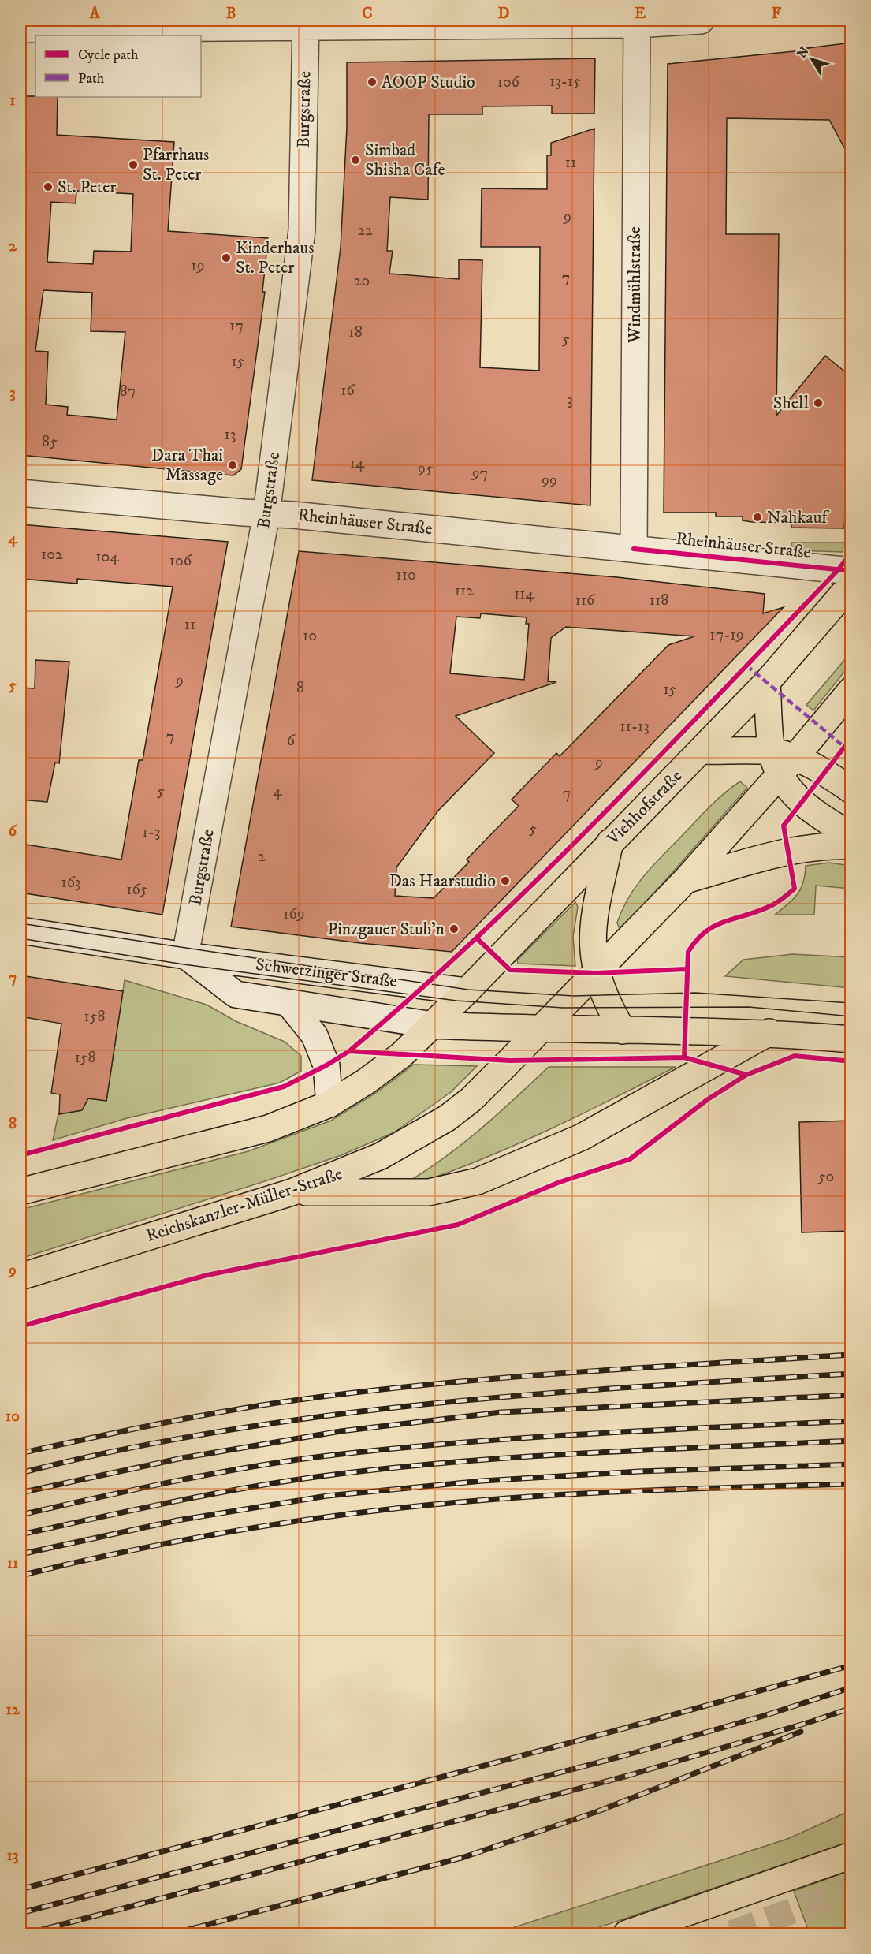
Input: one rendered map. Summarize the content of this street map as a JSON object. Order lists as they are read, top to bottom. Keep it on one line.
{"streets":{"main road":["Viehhofstraße","Reichskanzler-Müller-Straße"],"street":["Burgstraße","Windmühlstraße","Rheinhäuser Straße","Schwetzinger Straße"]},"crossings":[["Burgstraße","Rheinhäuser Straße"],["Burgstraße","Schwetzinger Straße"],["Windmühlstraße","Rheinhäuser Straße"],["Viehhofstraße","Schwetzinger Straße"]],"places":["AOOP Studio","Simbad Shisha Cafe","Pfarrhaus St. Peter","St. Peter","Kinderhaus St. Peter","Shell","Dara Thai Massage","Nahkauf","Das Haarstudio","Pinzgauer Stub'n"],"house_numbers":["13-15","106","11","9","22","19","7","20","17","18","5","15","16","87","3","13","85","14","95","97","99","102","104","106","110","112","114","116","118","11","17-19","10","9","8","15","11-13","7","6","9","5","4","7","5","1-3","2","163","165","169","158","158","50"],"legend":["Cycle path","Path"],"north":"top left","grid":{"columns":["A","B","C","D","E","F"],"rows":["1","2","3","4","5","6","7","8","9","10","11","12","13"]}}
